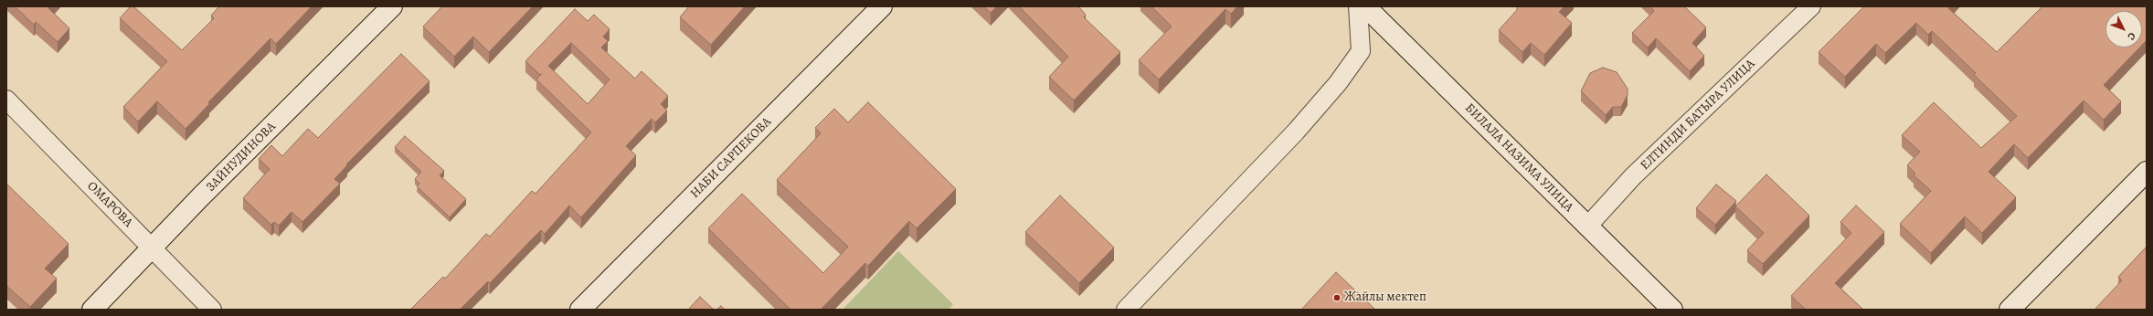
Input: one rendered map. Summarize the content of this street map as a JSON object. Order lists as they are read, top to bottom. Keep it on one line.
{"streets":{"street":["ЕЛТИНДИ БАТЫРА УЛИЦА","ЗАЙНУДИНОВА","НАБИ САРПЕКОВА","БИЛАЛА НАЗИМА УЛИЦА","ОМАРОВА"]},"crossings":[["ЕЛТИНДИ БАТЫРА УЛИЦА","БИЛАЛА НАЗИМА УЛИЦА"],["ЗАЙНУДИНОВА","ОМАРОВА"]],"places":["Жайлы мектеп"],"north":"bottom right"}
